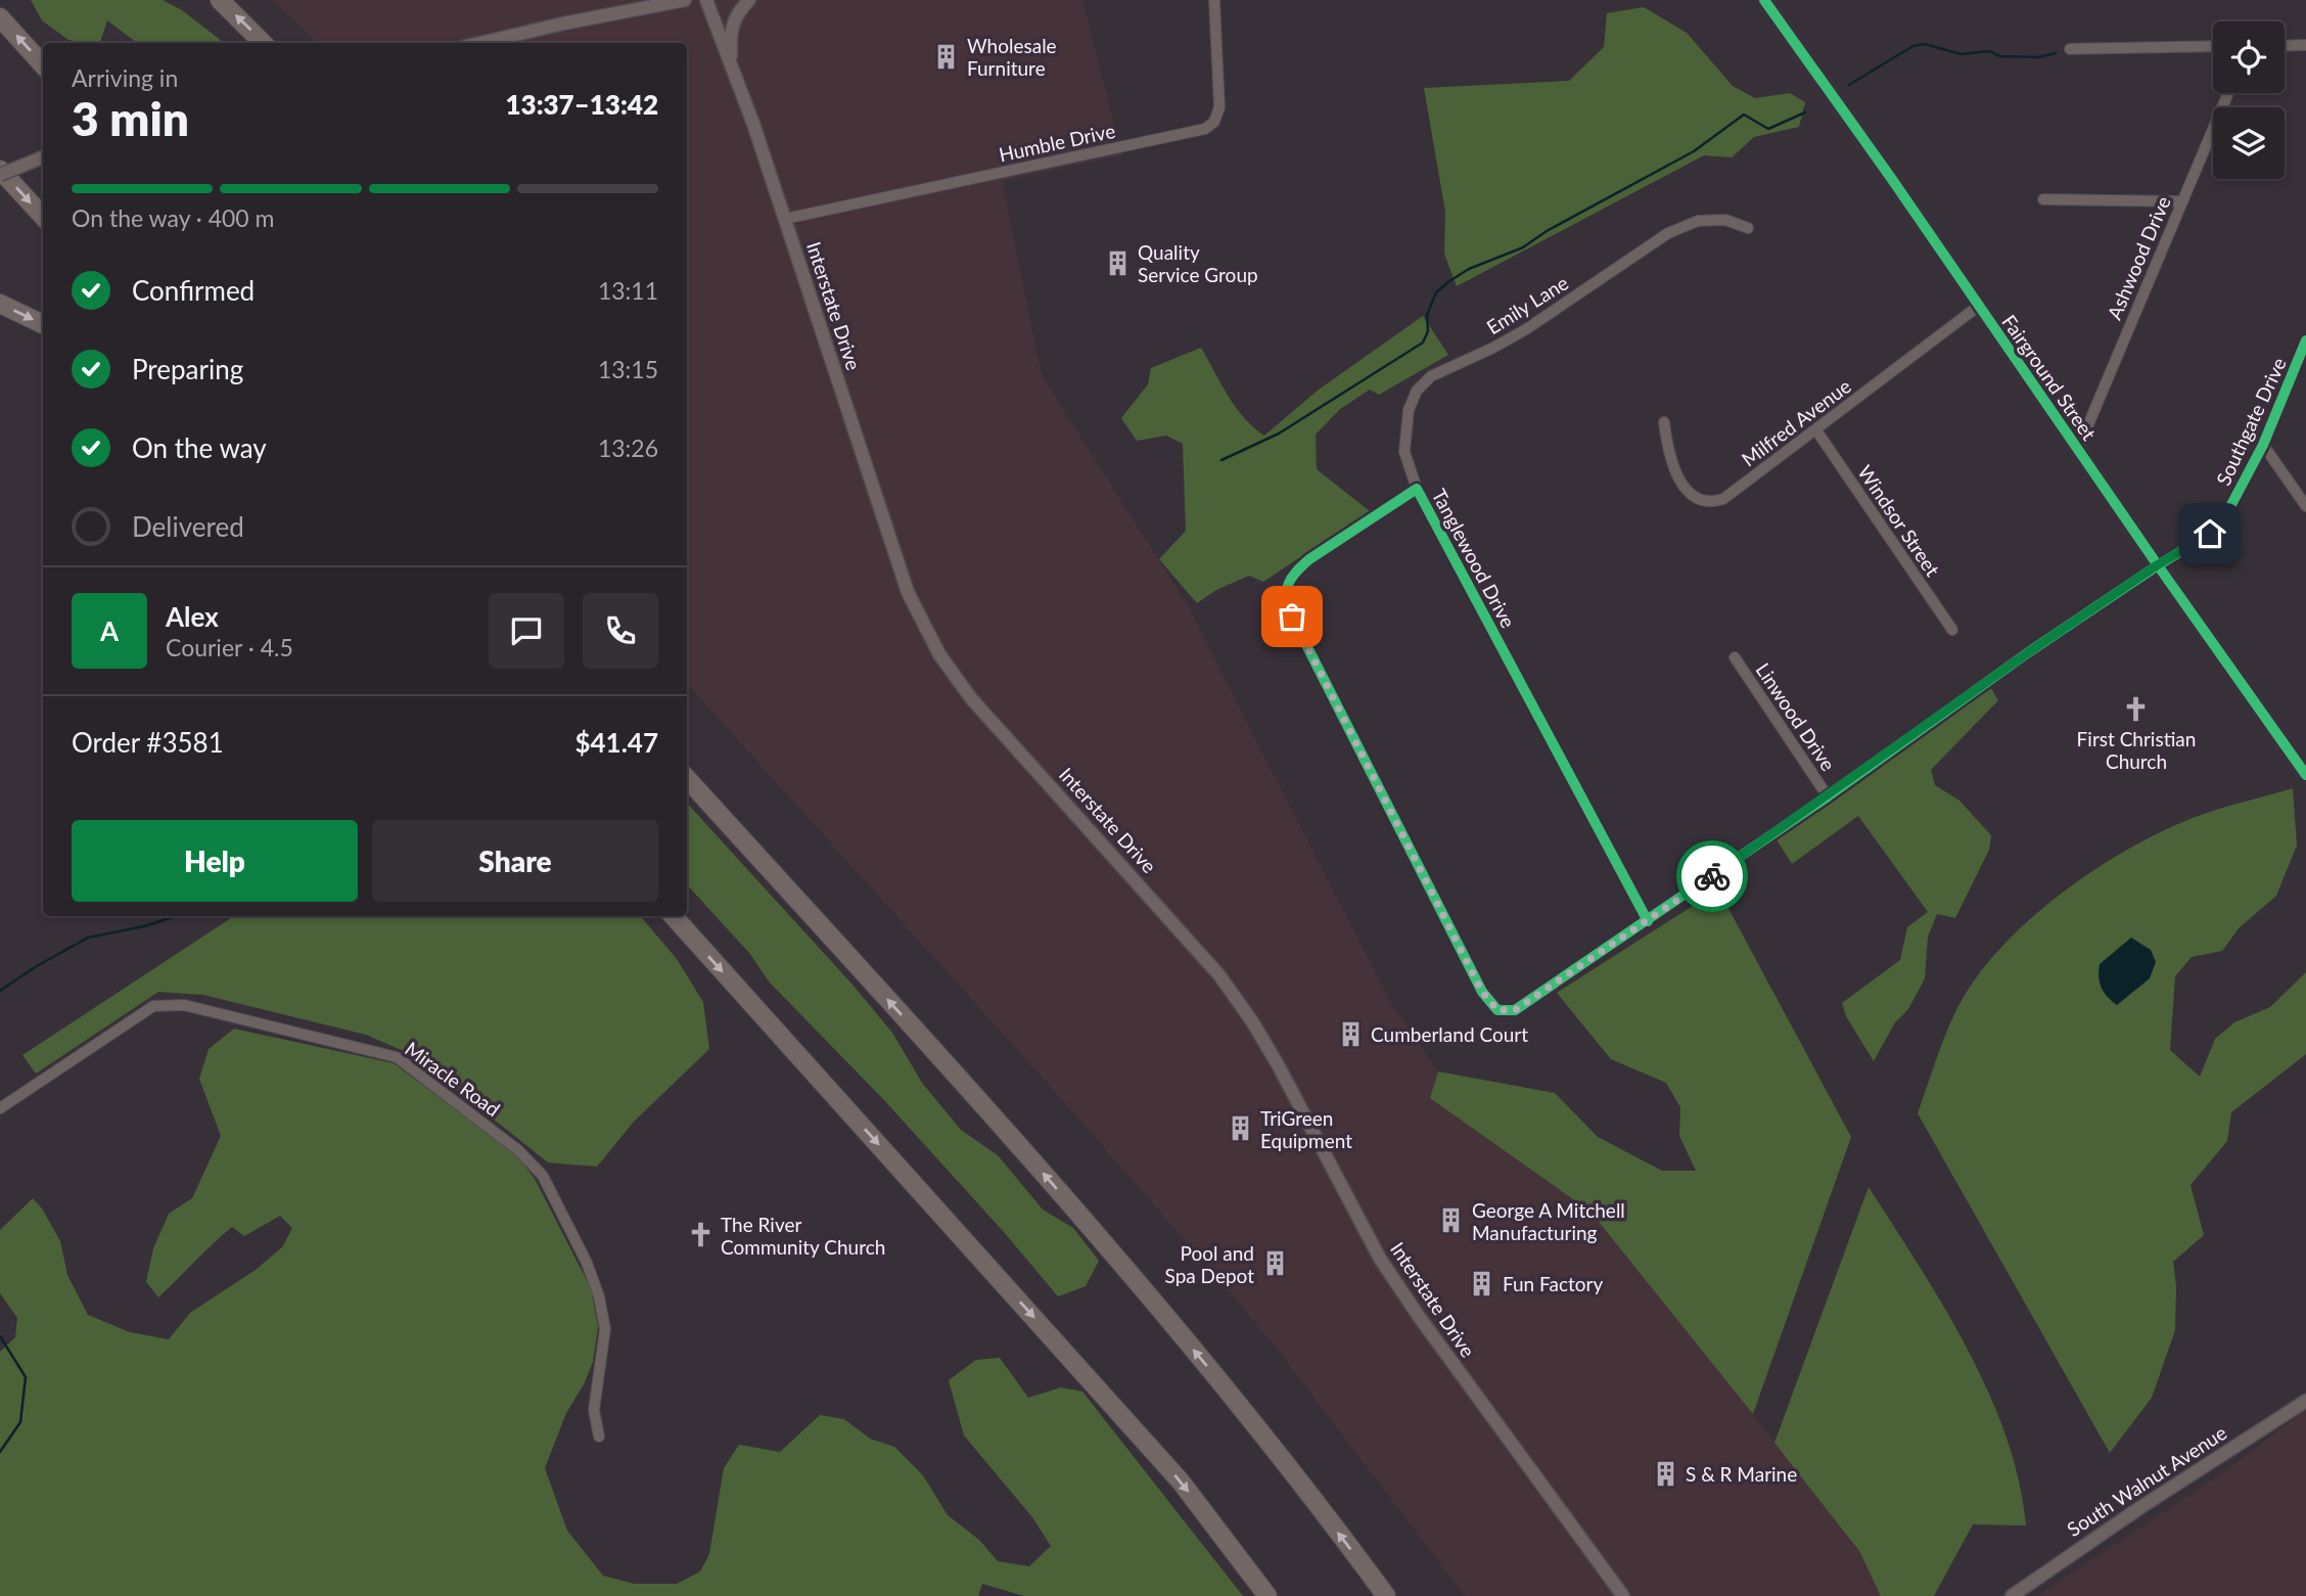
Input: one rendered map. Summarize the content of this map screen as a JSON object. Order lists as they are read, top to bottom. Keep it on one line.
{"streets":{"main road":["Interstate Drive"],"street":["Humble Drive","Ashwood Drive","Emily Lane","Fairground Street","Southgate Drive","Milfred Avenue","Windsor Street","Tanglewood Drive","Linwood Drive","Miracle Road","South Walnut Avenue"]},"crossings":[["Humble Drive","Interstate Drive"],["Ashwood Drive","Fairground Street"],["Emily Lane","Tanglewood Drive"],["Fairground Street","Southgate Drive"],["Fairground Street","Milfred Avenue"],["Southgate Drive","Tanglewood Drive"],["Southgate Drive","Linwood Drive"],["Milfred Avenue","Windsor Street"]],"places":{"building":["Wholesale Furniture","Quality Service Group","Cumberland Court","TriGreen Equipment","George A Mitchell Manufacturing","Pool and Spa Depot","Fun Factory","S & R Marine"],"church":["First Christian Church","The River Community Church"]},"page":{"heading":["3 min","Arriving in","13:37–13:42"],"panel":["Alex","Courier · 4.5","Order #3581","$41.47"],"bar":"On the way · 400 m","list":[["Confirmed","13:11"],["Preparing","13:15"],["On the way","13:26"],"Delivered"],"round":"A","buttons":["Help","Share"]}}
